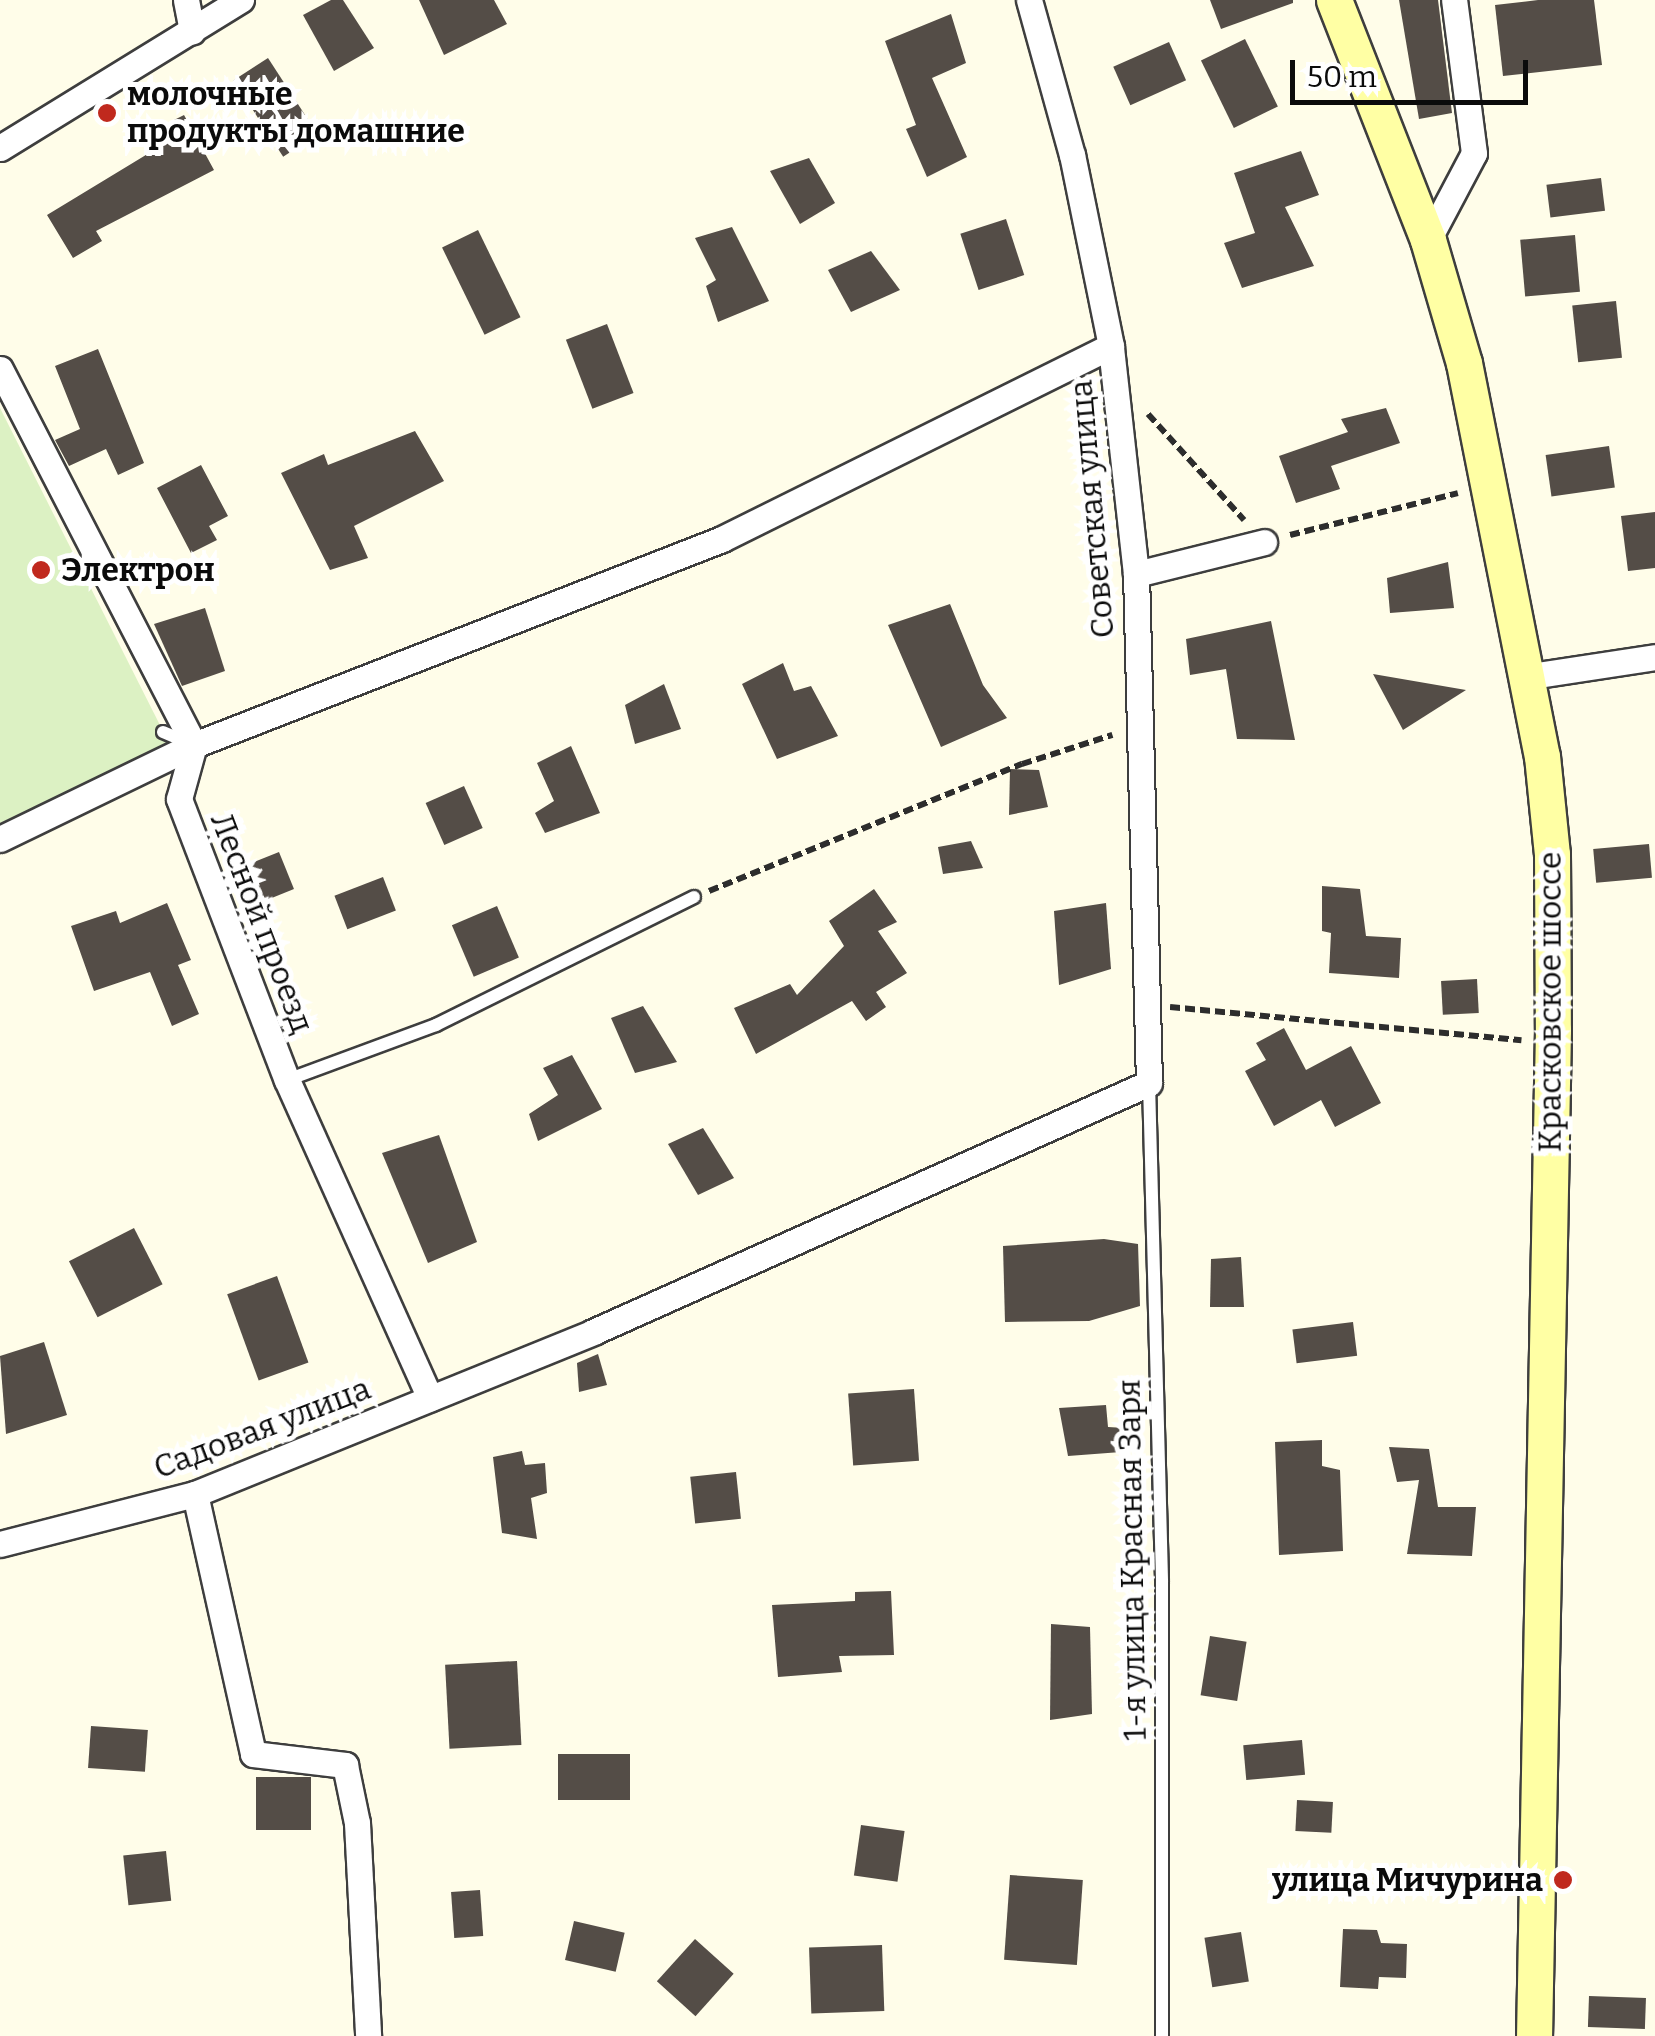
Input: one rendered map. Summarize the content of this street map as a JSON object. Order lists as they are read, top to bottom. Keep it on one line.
{"streets":{"main road":["Красковское шоссе"],"street":["Советская улица","Лесной проезд","Садовая улица"],"lane":["1-я улица Красная Заря"]},"crossings":[["Советская улица","Садовая улица"],["Советская улица","1-я улица Красная Заря"],["Лесной проезд","Садовая улица"],["Садовая улица","1-я улица Красная Заря"]],"places":["молочные продукты домашние","Электрон","улица Мичурина"],"scale_bar":"50 m"}
